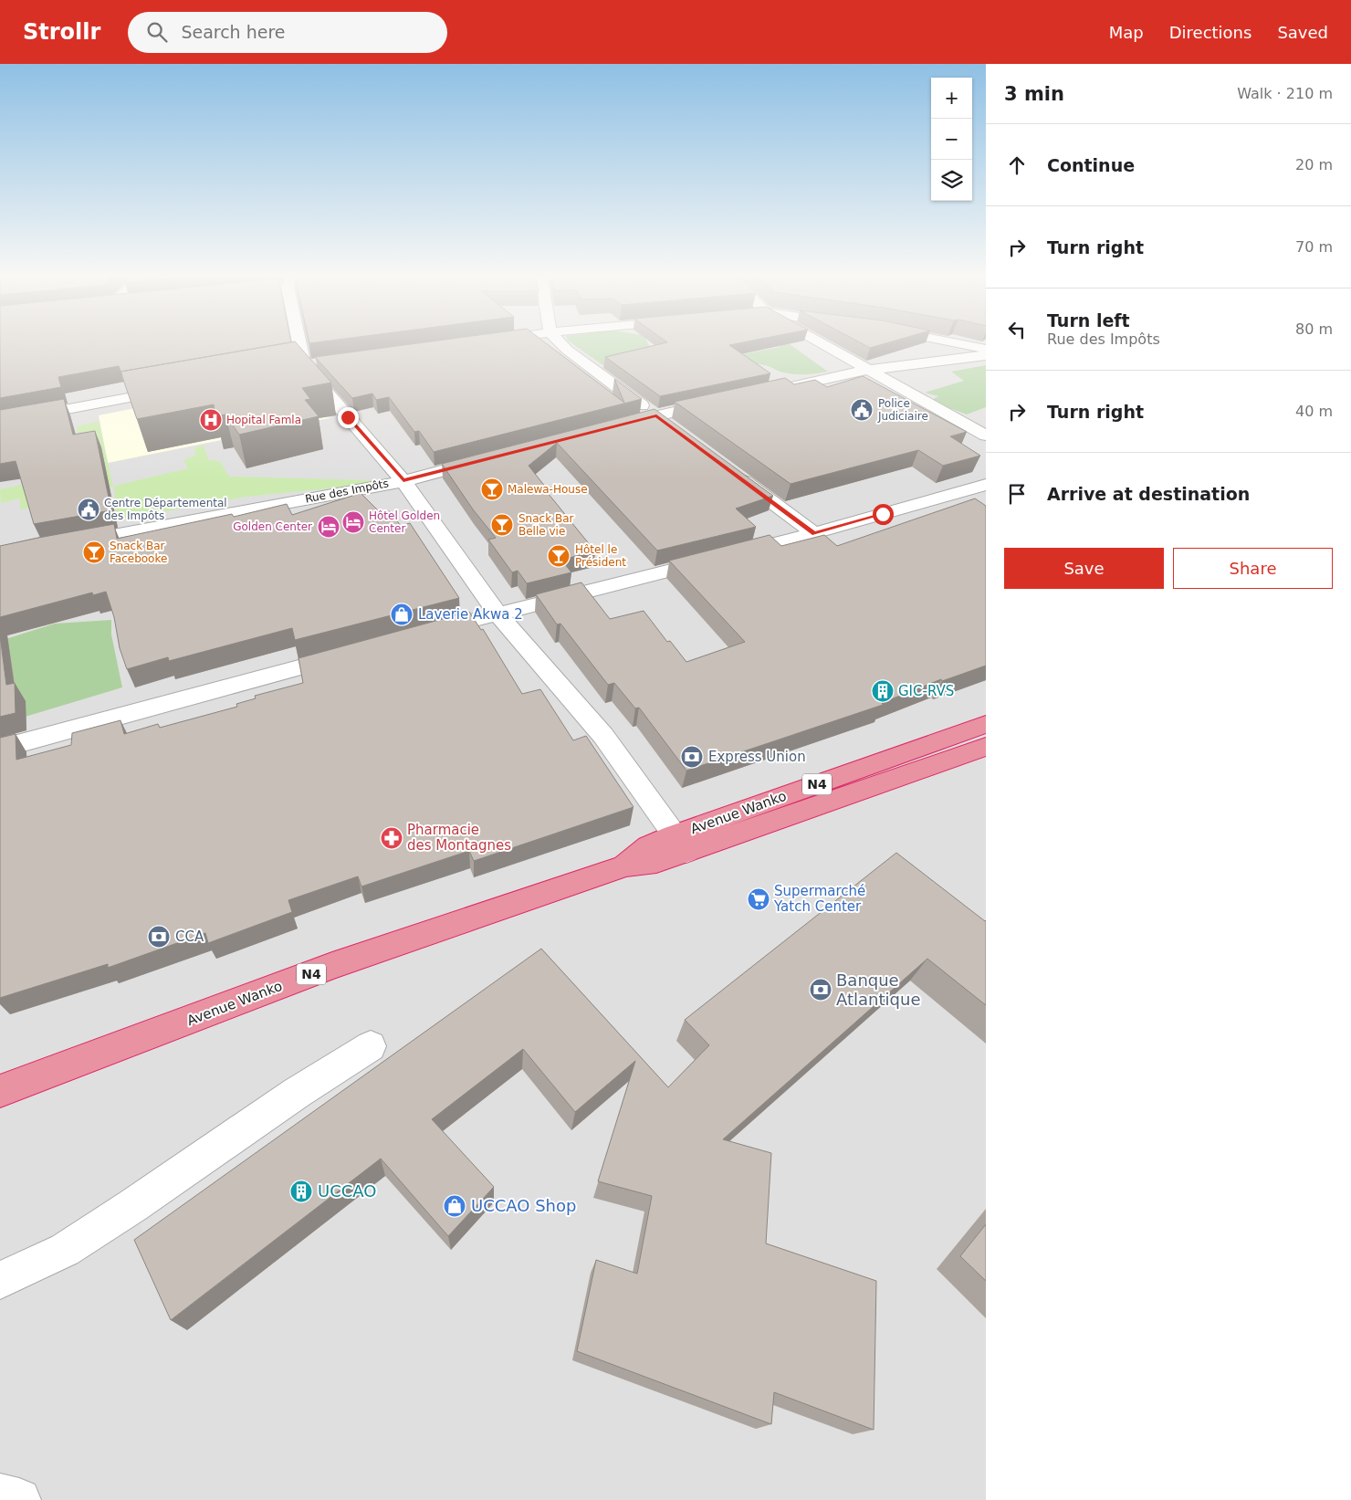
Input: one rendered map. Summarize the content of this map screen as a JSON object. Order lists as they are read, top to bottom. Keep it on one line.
{"streets":{"highway":["N4","Avenue Wanko"],"street":["Rue des Impôts"]},"places":{"public building":["Police Judiciaire","Centre Départemental des Impôts"],"hospital":["Hopital Famla"],"bar":["Malewa-House","Snack Bar Belle vie","Snack Bar Facebooke","Hôtel le Président"],"hotel":["Hôtel Golden Center","Golden Center"],"shop":["Laverie Akwa 2","UCCAO Shop"],"building":["GIC-RVS","UCCAO"],"bank":["Express Union","CCA","Banque Atlantique"],"pharmacy":["Pharmacie des Montagnes"],"supermarket":["Supermarché Yatch Center"]},"page":{"header":"Strollr","search":"Search here","nav":["Map","Directions","Saved"],"heading":["3 min","Walk · 210 m"],"map_buttons":["+","−"],"list":[["Continue","20 m"],["Turn right","70 m"],["Turn left","Rue des Impôts","80 m"],["Turn right","40 m"],"Arrive at destination"],"buttons":["Save","Share"]}}
